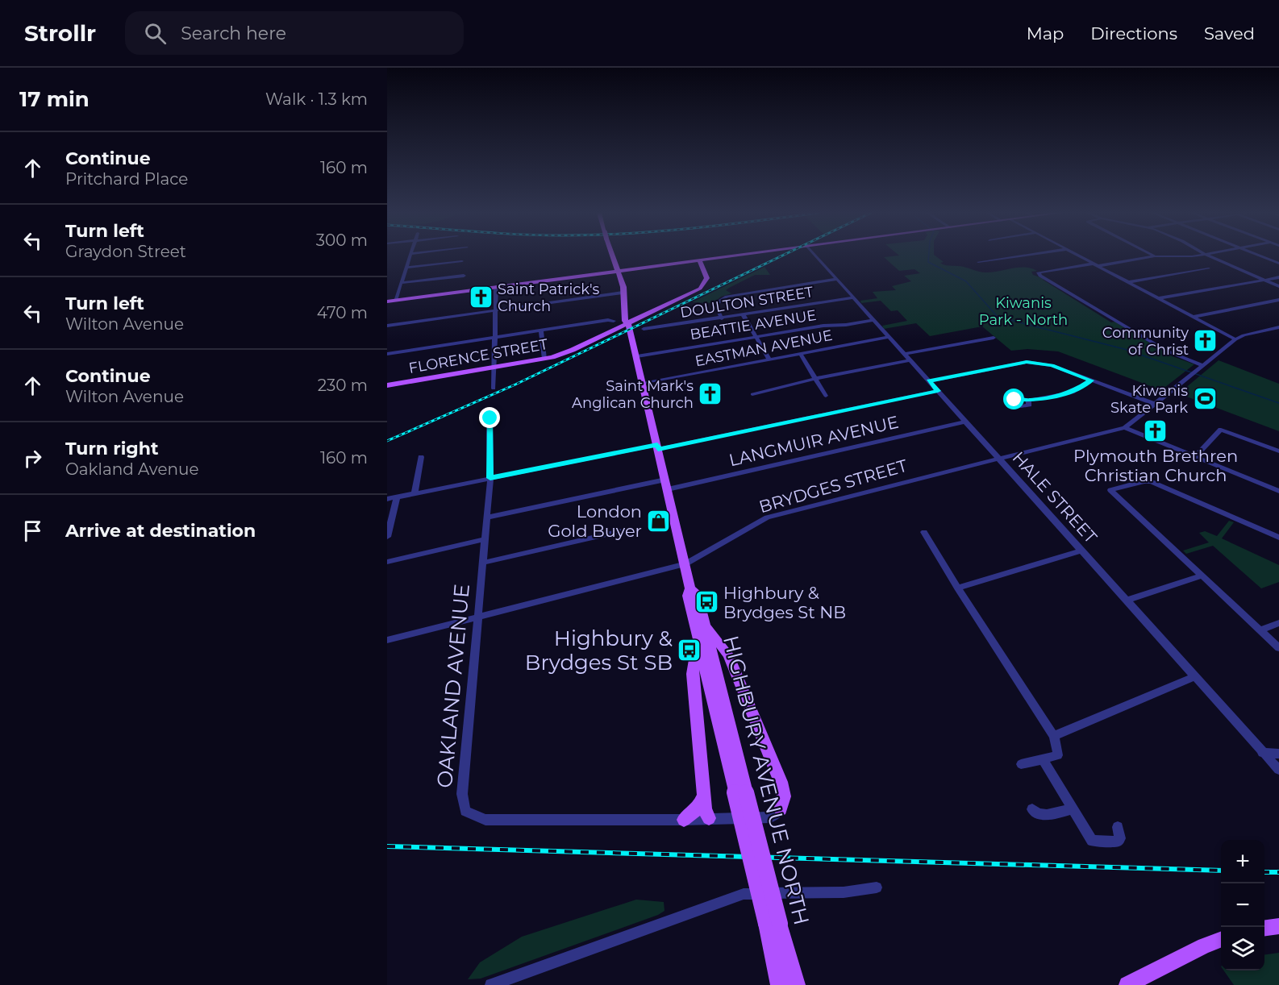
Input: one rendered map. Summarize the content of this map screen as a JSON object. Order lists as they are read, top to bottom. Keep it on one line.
{"streets":{"main road":["FLORENCE STREET","HIGHBURY AVENUE NORTH"],"street":["DOULTON STREET","BEATTIE AVENUE","EASTMAN AVENUE","LANGMUIR AVENUE","BRYDGES STREET","HALE STREET","OAKLAND AVENUE"]},"crossings":[["DOULTON STREET","HALE STREET"],["BEATTIE AVENUE","HALE STREET"],["BEATTIE AVENUE","HIGHBURY AVENUE NORTH"],["EASTMAN AVENUE","HALE STREET"],["EASTMAN AVENUE","HIGHBURY AVENUE NORTH"],["FLORENCE STREET","HIGHBURY AVENUE NORTH"],["LANGMUIR AVENUE","HALE STREET"],["LANGMUIR AVENUE","HIGHBURY AVENUE NORTH"],["BRYDGES STREET","HALE STREET"],["BRYDGES STREET","OAKLAND AVENUE"],["BRYDGES STREET","HIGHBURY AVENUE NORTH"]],"parks":["Kiwanis Park - North"],"places":{"church":["Saint Patrick's Church","Community of Christ","Saint Mark's Anglican Church","Plymouth Brethren Christian Church"],"sports":["Kiwanis Skate Park"],"shop":["London Gold Buyer"],"bus stop":["Highbury & Brydges St NB","Highbury & Brydges St SB"]},"page":{"header":"Strollr","search":"Search here","nav":["Map","Directions","Saved"],"heading":["17 min","Walk · 1.3 km"],"list":[["Continue","Pritchard Place","160 m"],["Turn left","Graydon Street","300 m"],["Turn left","Wilton Avenue","470 m"],["Continue","Wilton Avenue","230 m"],["Turn right","Oakland Avenue","160 m"],"Arrive at destination"],"map_buttons":["+","−"]}}
